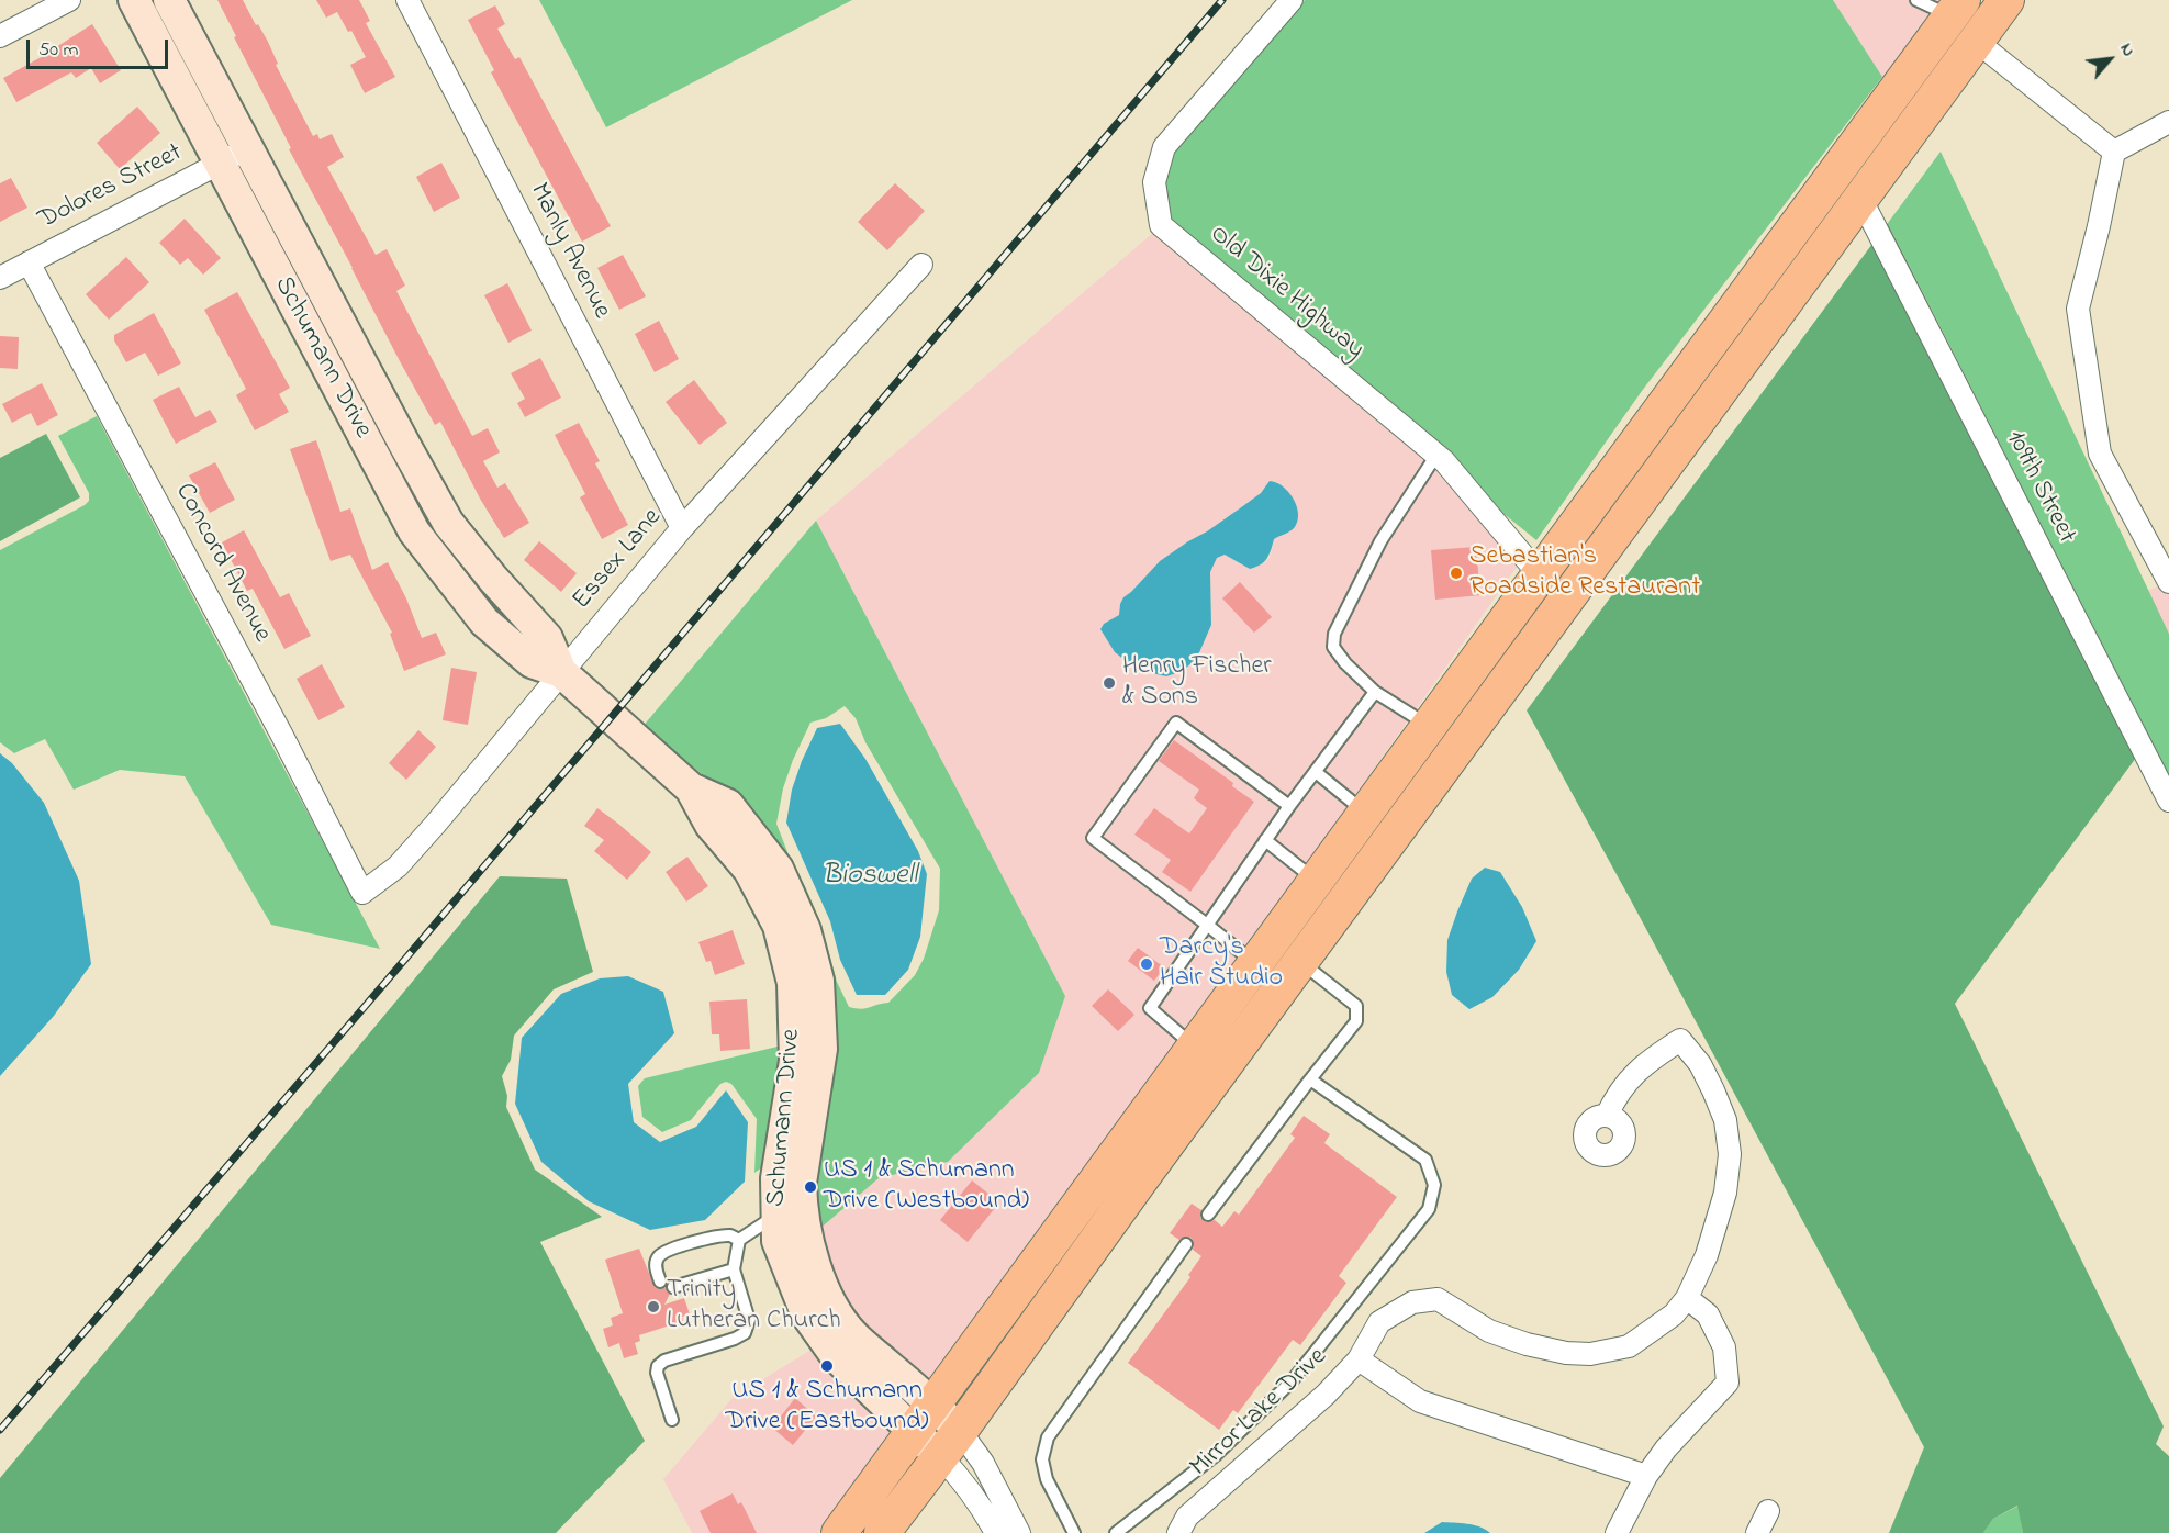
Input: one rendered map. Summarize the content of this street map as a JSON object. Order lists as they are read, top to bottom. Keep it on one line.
{"streets":{"street":["Dolores Street","Manly Avenue","Old Dixie Highway","Schumann Drive","109th Street","Essex Lane","Concord Avenue","Mirror Lake Drive"]},"crossings":[["Dolores Street","Schumann Drive"],["Dolores Street","Concord Avenue"],["Manly Avenue","Essex Lane"],["Schumann Drive","Essex Lane"],["Essex Lane","Concord Avenue"]],"water":["Bioswell"],"places":["Sebastian's Roadside Restaurant","Henry Fischer & Sons","Darcy's Hair Studio","US 1 & Schumann Drive (Westbound)","Trinity Lutheran Church","US 1 & Schumann Drive (Eastbound)"],"scale_bar":"50 m","north":"top right"}
